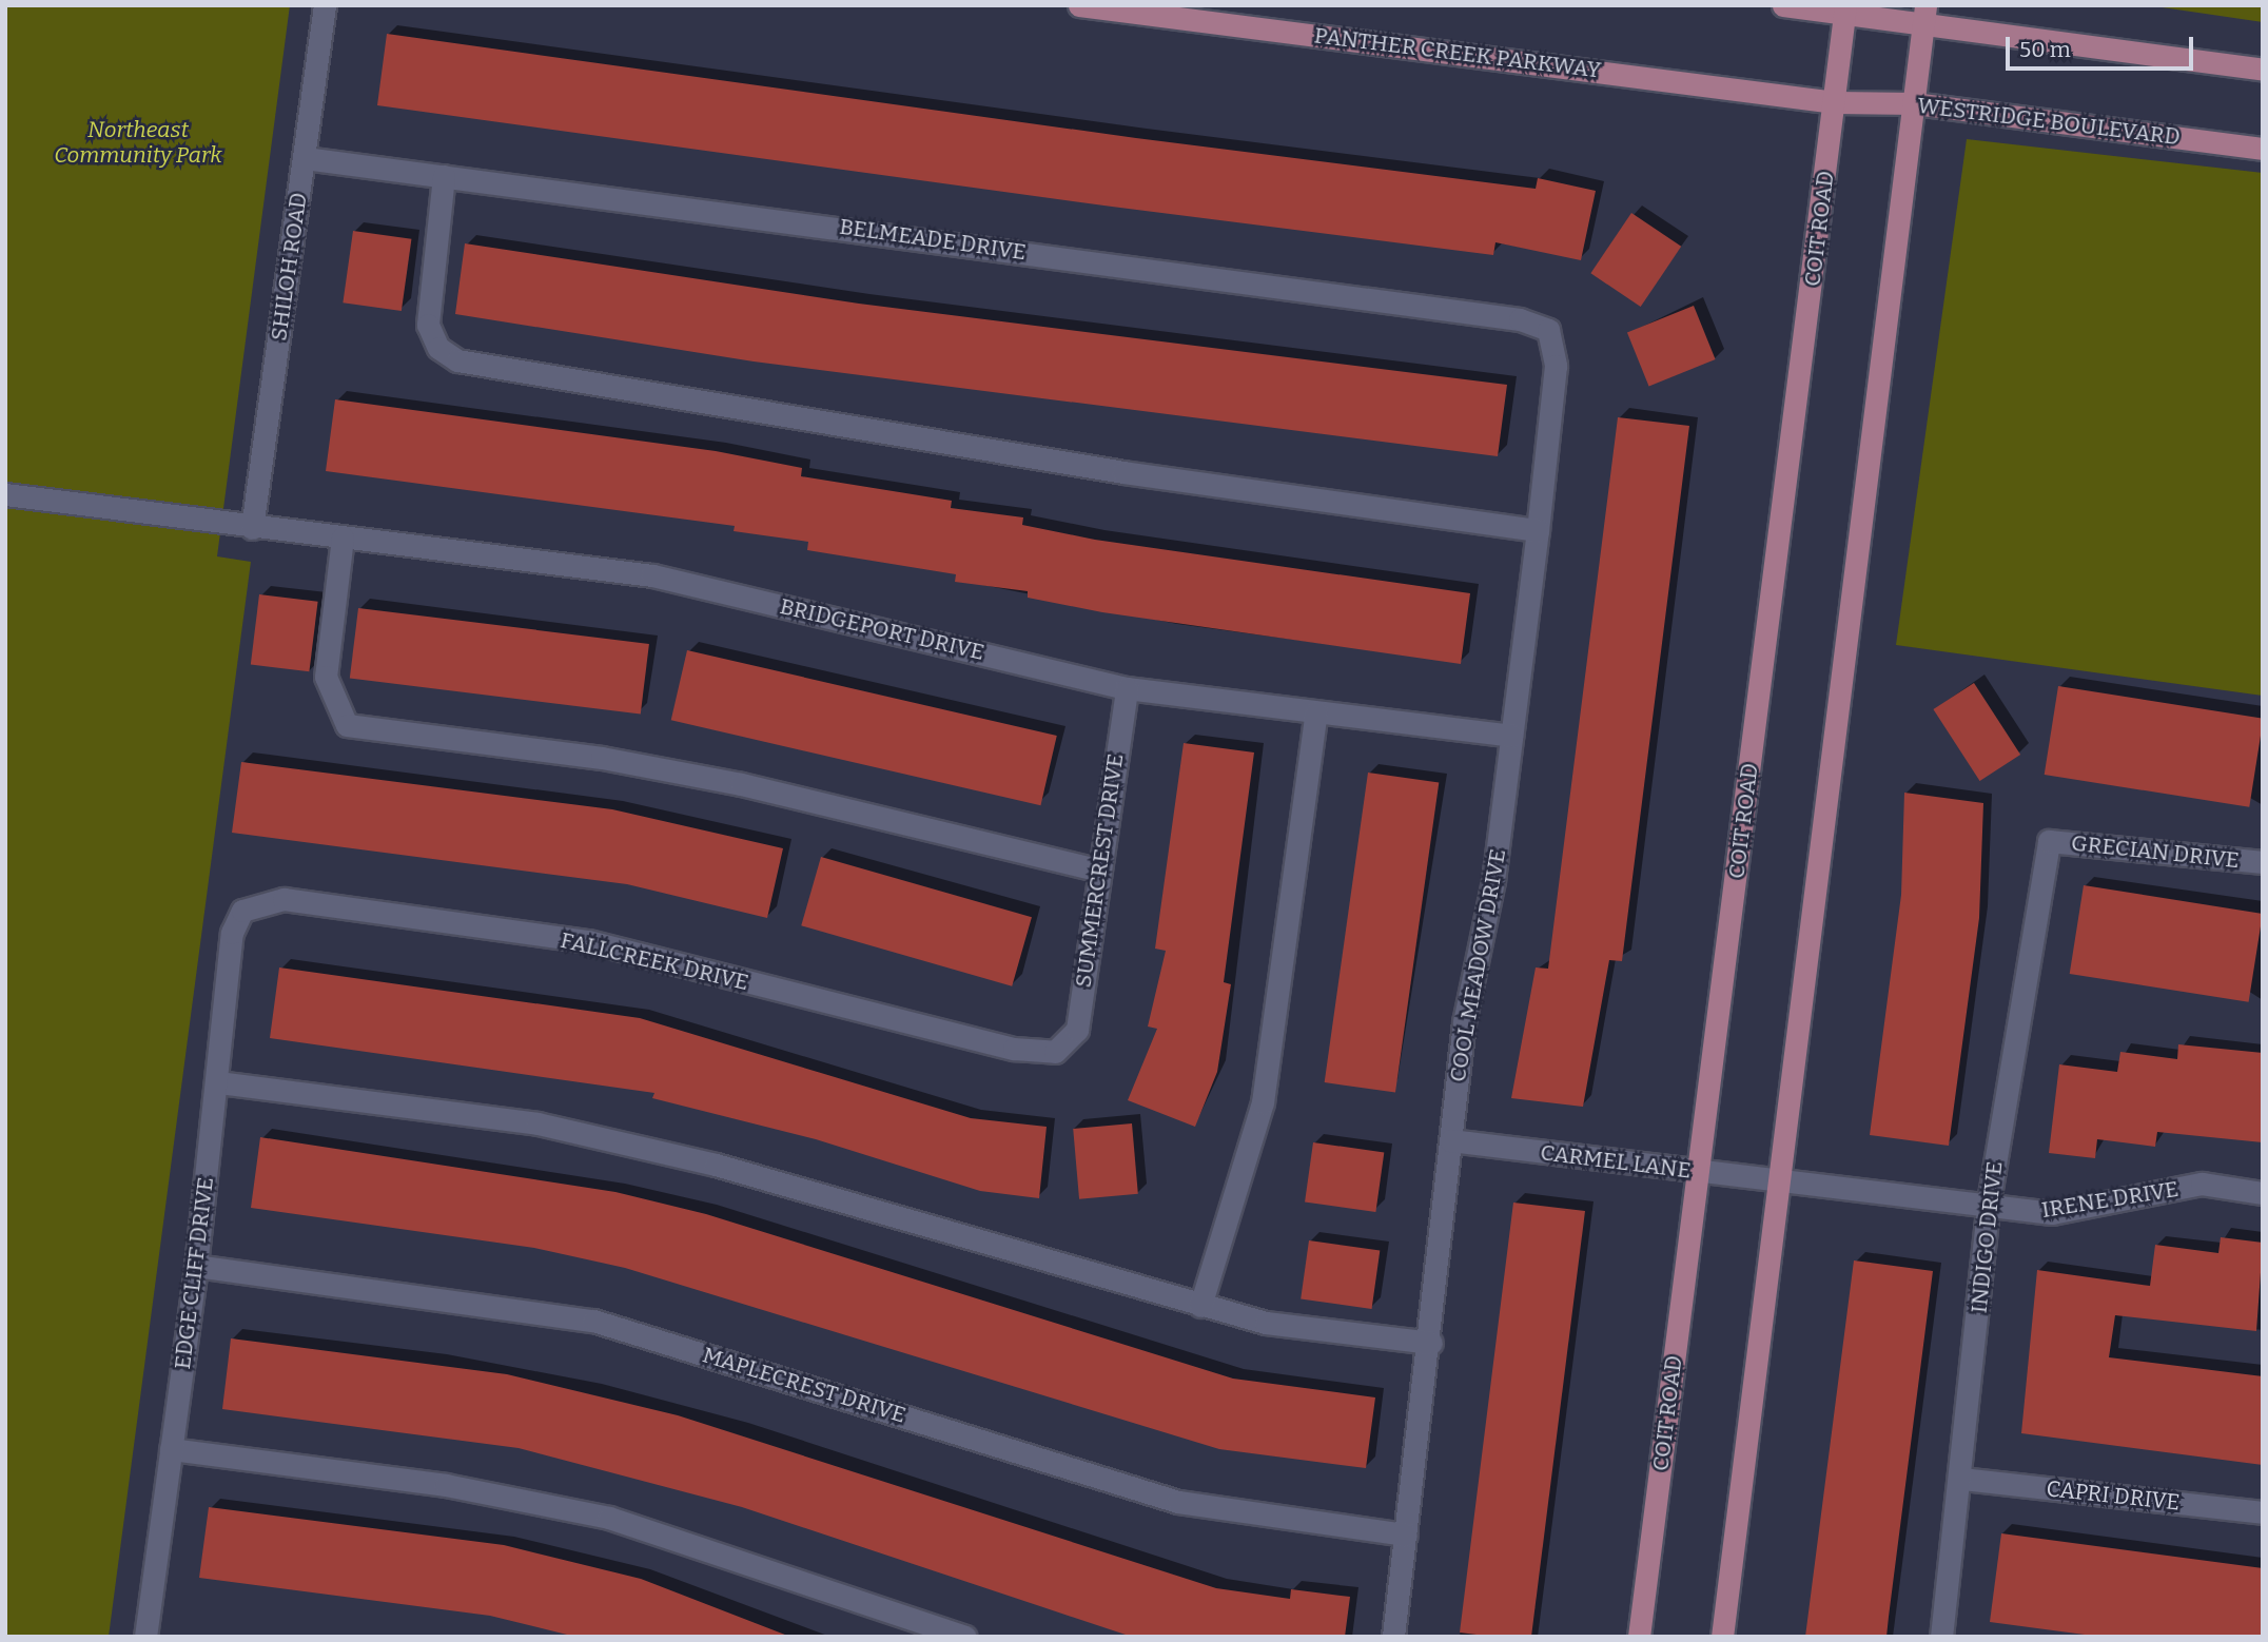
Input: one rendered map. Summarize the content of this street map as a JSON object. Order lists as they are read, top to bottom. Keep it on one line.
{"streets":{"main road":["PANTHER CREEK PARKWAY","WESTRIDGE BOULEVARD","COIT ROAD"],"street":["BELMEADE DRIVE","SHILOH ROAD","BRIDGEPORT DRIVE","GRECIAN DRIVE","SUMMERCREST DRIVE","FALLCREEK DRIVE","COOL MEADOW DRIVE","CARMEL LANE","IRENE DRIVE","INDIGO DRIVE","EDGE CLIFF DRIVE","MAPLECREST DRIVE","CAPRI DRIVE"]},"crossings":[["PANTHER CREEK PARKWAY","WESTRIDGE BOULEVARD"],["PANTHER CREEK PARKWAY","COIT ROAD"],["WESTRIDGE BOULEVARD","COIT ROAD"],["COIT ROAD","CARMEL LANE"],["BELMEADE DRIVE","SHILOH ROAD"],["BELMEADE DRIVE","COOL MEADOW DRIVE"],["SHILOH ROAD","BRIDGEPORT DRIVE"],["BRIDGEPORT DRIVE","SUMMERCREST DRIVE"],["BRIDGEPORT DRIVE","COOL MEADOW DRIVE"],["GRECIAN DRIVE","INDIGO DRIVE"],["SUMMERCREST DRIVE","FALLCREEK DRIVE"],["FALLCREEK DRIVE","EDGE CLIFF DRIVE"],["COOL MEADOW DRIVE","CARMEL LANE"],["COOL MEADOW DRIVE","MAPLECREST DRIVE"],["CARMEL LANE","IRENE DRIVE"],["IRENE DRIVE","INDIGO DRIVE"],["INDIGO DRIVE","CAPRI DRIVE"],["EDGE CLIFF DRIVE","MAPLECREST DRIVE"]],"parks":["Northeast Community Park"],"scale_bar":"50 m"}
